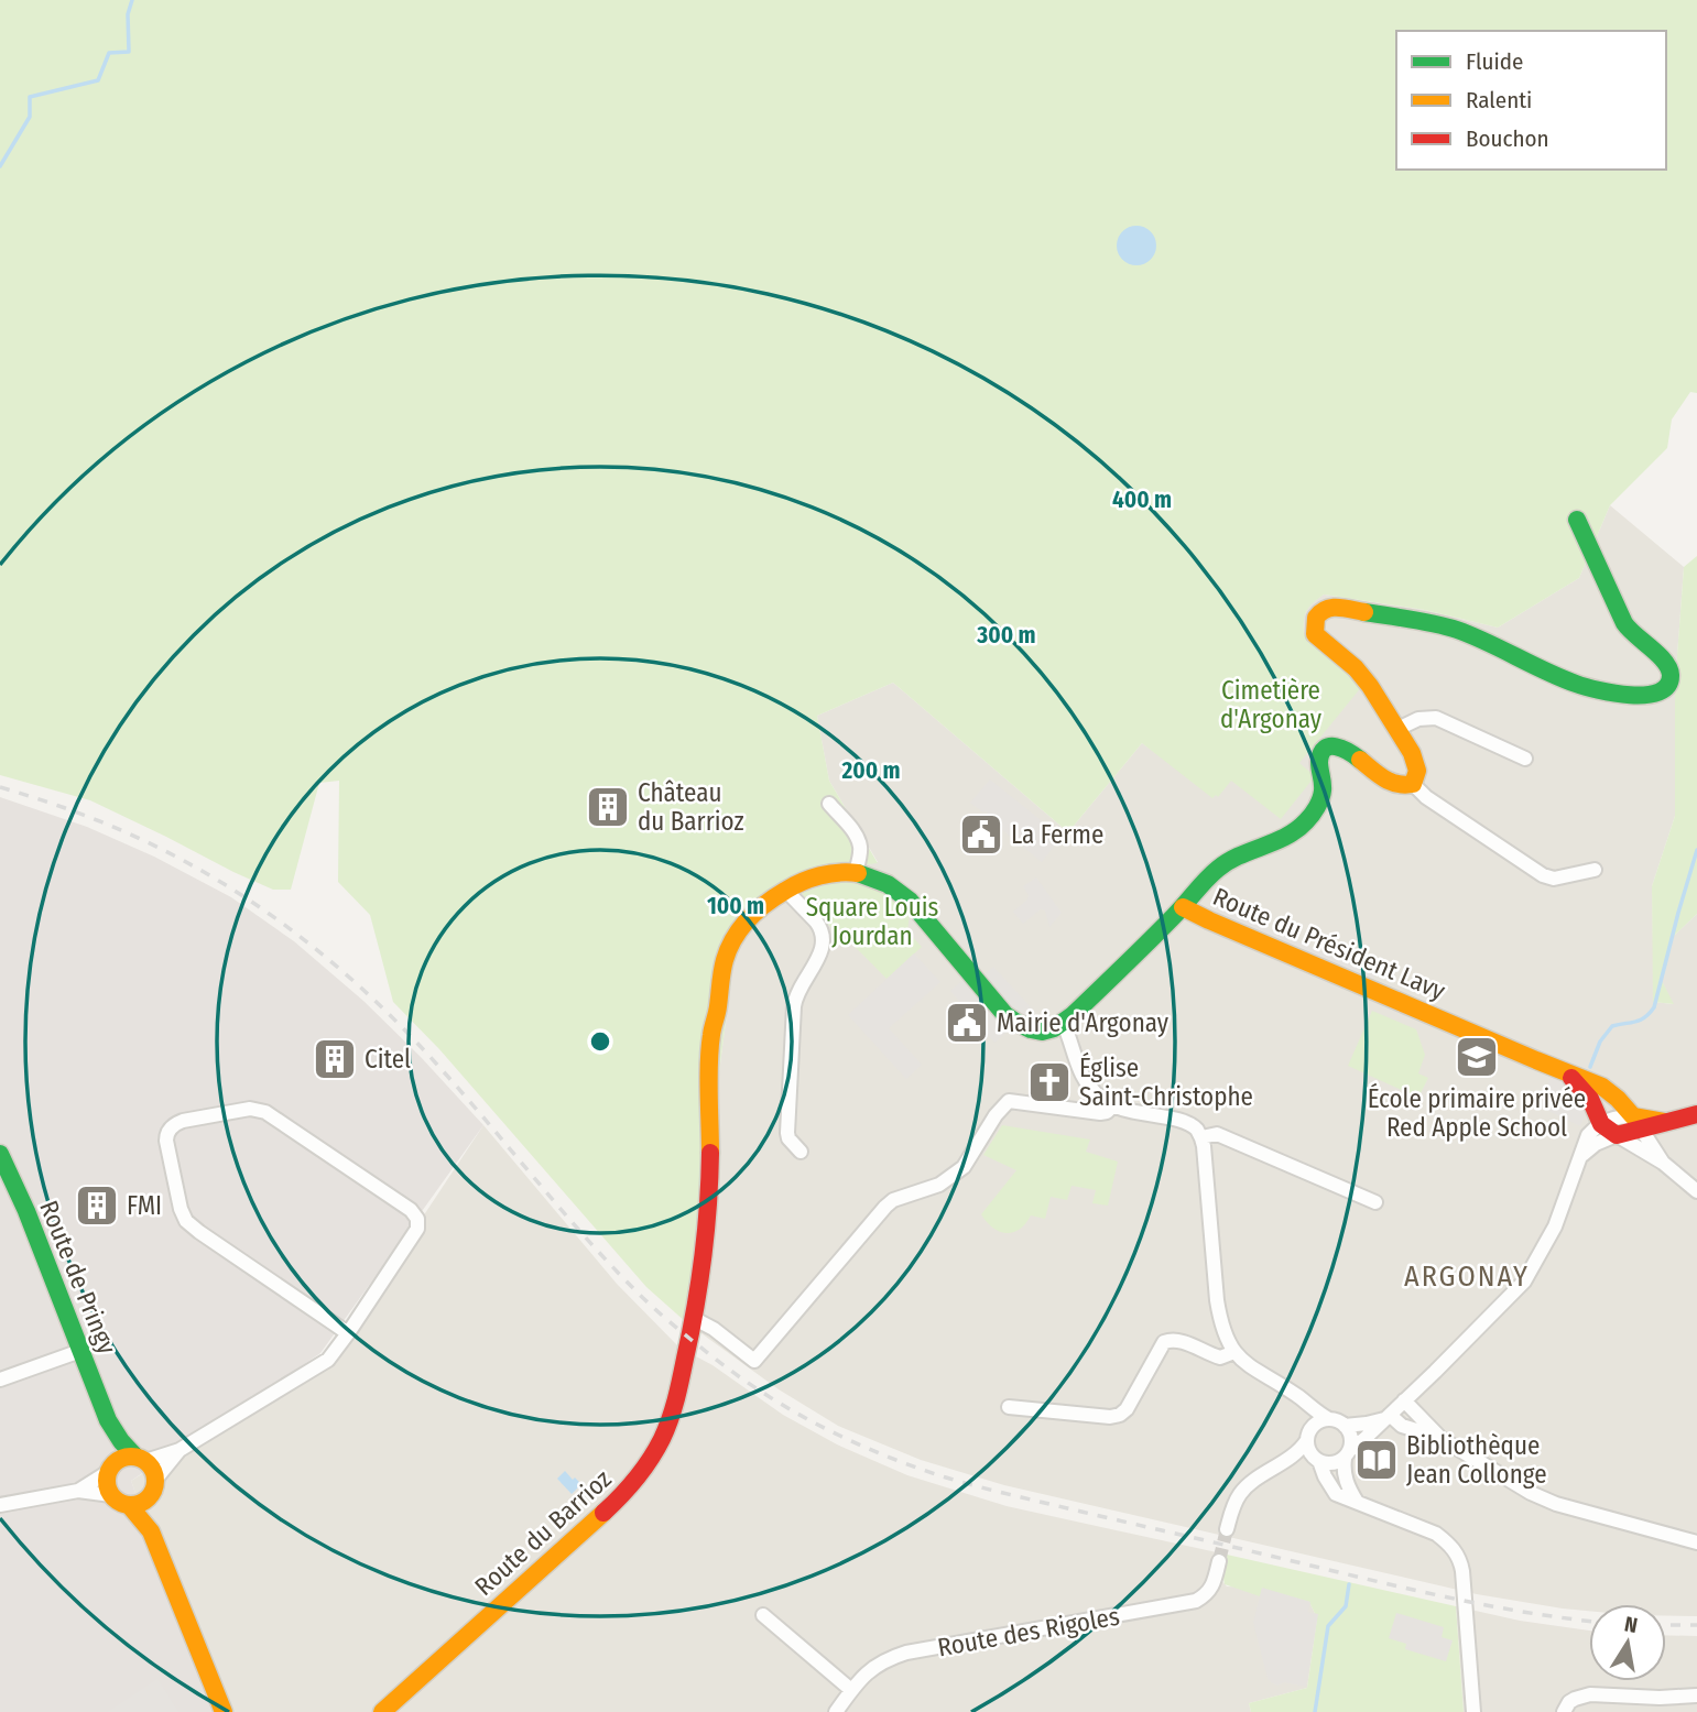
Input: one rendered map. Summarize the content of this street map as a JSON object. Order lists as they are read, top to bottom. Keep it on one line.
{"streets":{"street":["Route du Président Lavy","Route de Pringy","Route du Barrioz","Route des Rigoles"]},"districts":["ARGONAY"],"parks":["Cimetière d'Argonay","Square Louis Jourdan"],"places":{"building":["Château du Barrioz","Citel","FMI"],"public building":["La Ferme","Mairie d'Argonay"],"school or university":["École primaire privée Red Apple School"],"church":["Église Saint-Christophe"],"library":["Bibliothèque Jean Collonge"]},"legend":["Fluide","Ralenti","Bouchon"],"north":"top","rings":["400 m","300 m","200 m","100 m"]}
